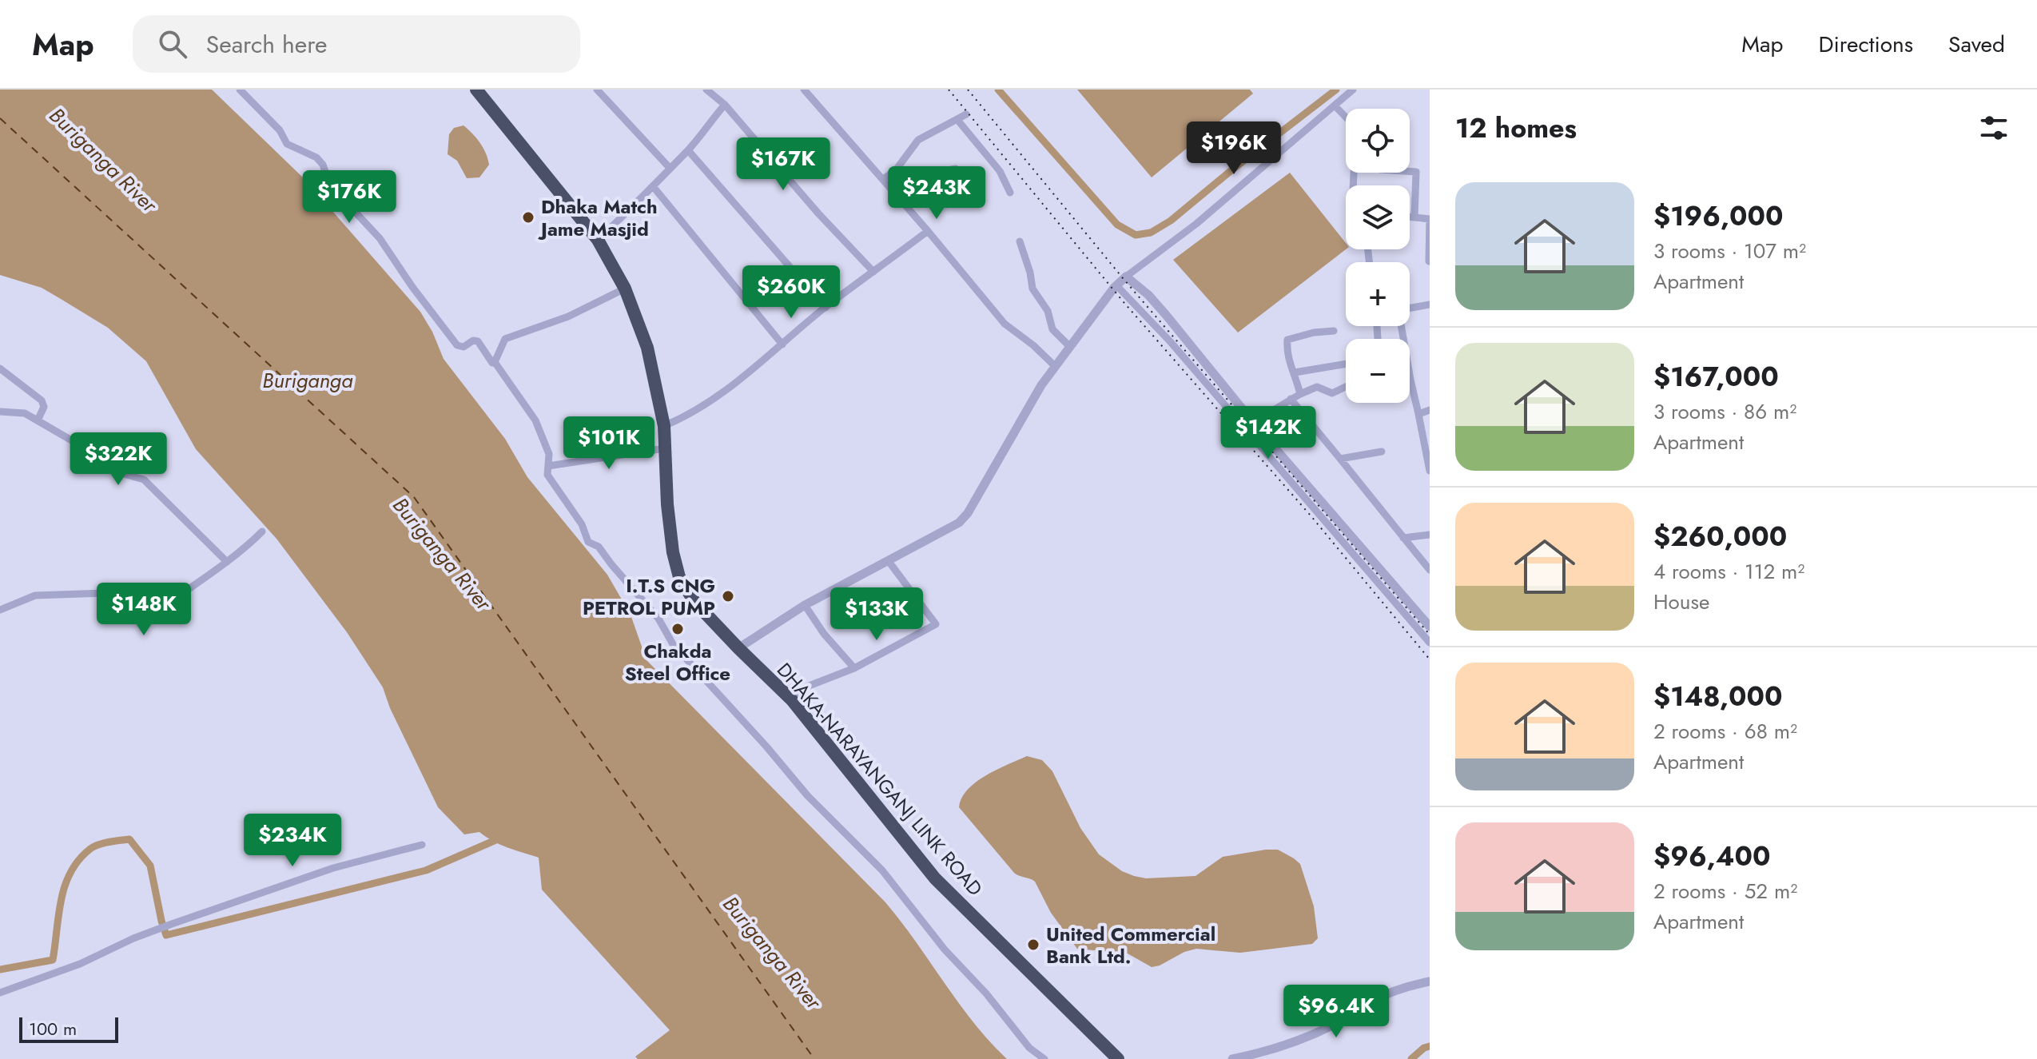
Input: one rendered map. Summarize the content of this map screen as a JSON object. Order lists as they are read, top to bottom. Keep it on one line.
{"streets":{"highway":["DHAKA-NARAYANGANJ LINK ROAD"]},"water":["Buriganga River","Buriganga"],"places":["Dhaka Match Jame Masjid","I.T.S CNG PETROL PUMP","Chakda Steel Office","United Commercial Bank Ltd."],"scale_bar":"100 m","page":{"header":"Map","search":"Search here","nav":["Map","Directions","Saved"],"heading":"12 homes","map_buttons":["+","−"],"price":["$196K","$167K","$243K","$176K","$260K","$142K","$101K","$322K","$148K","$133K","$234K","$96.4K"],"list":[{"name":"$196,000","note":"3 rooms · 107 m² · Apartment"},{"name":"$167,000","note":"3 rooms · 86 m² · Apartment"},{"name":"$260,000","note":"4 rooms · 112 m² · House"},{"name":"$148,000","note":"2 rooms · 68 m² · Apartment"},{"name":"$96,400","note":"2 rooms · 52 m² · Apartment"}],"scale":"100 m"}}
